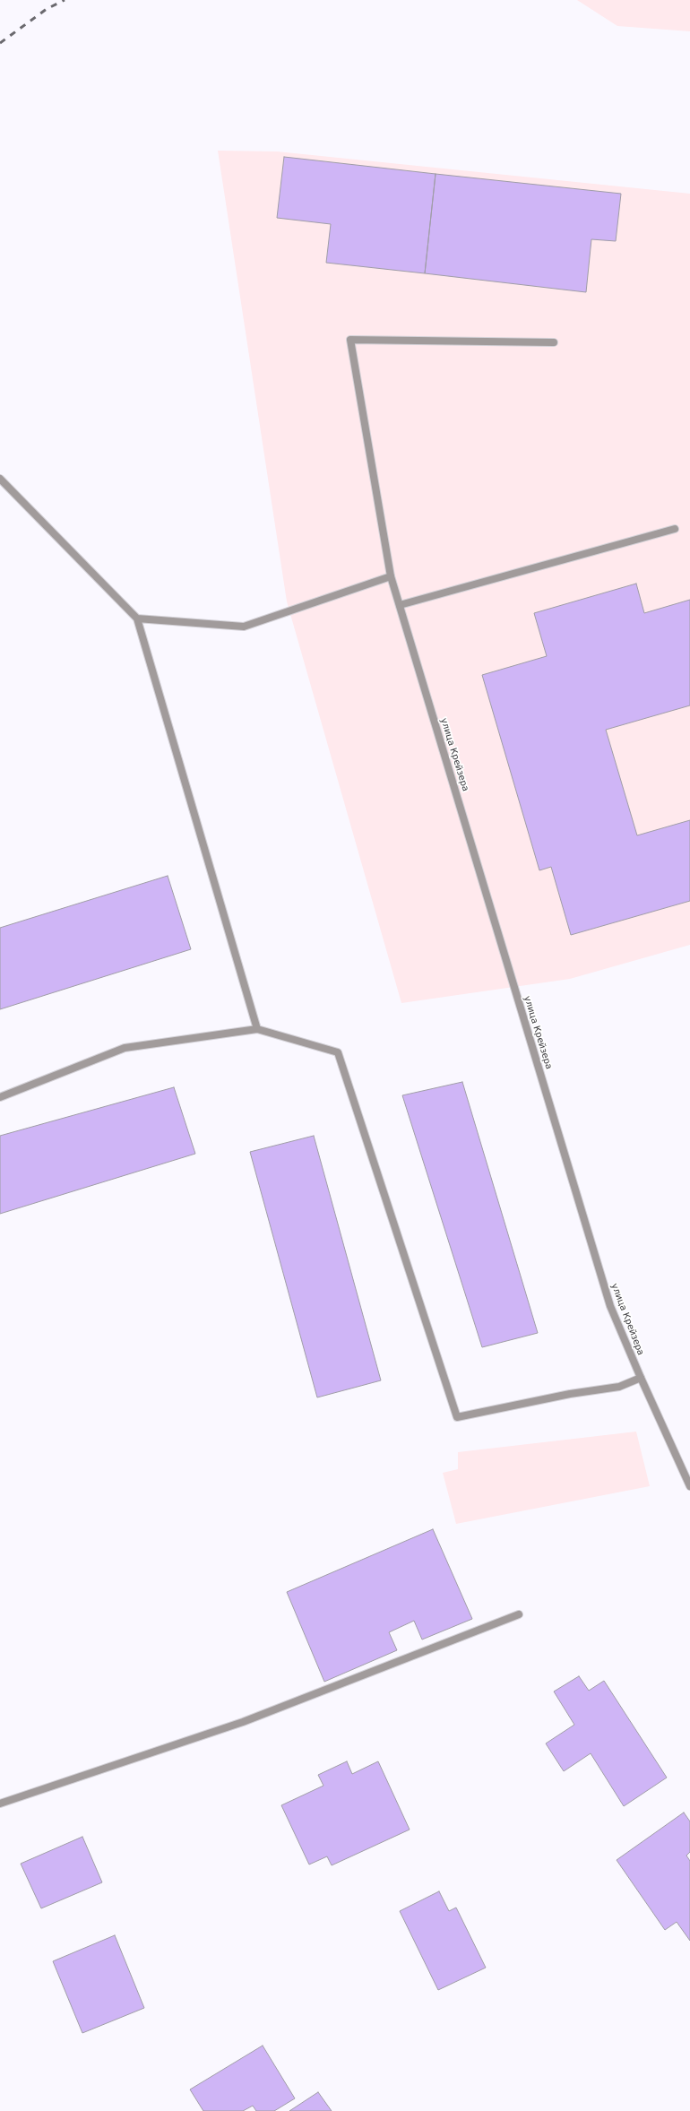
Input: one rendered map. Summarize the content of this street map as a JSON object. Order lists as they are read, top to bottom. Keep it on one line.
{"streets":{"street":["улица Крейзера"]}}
